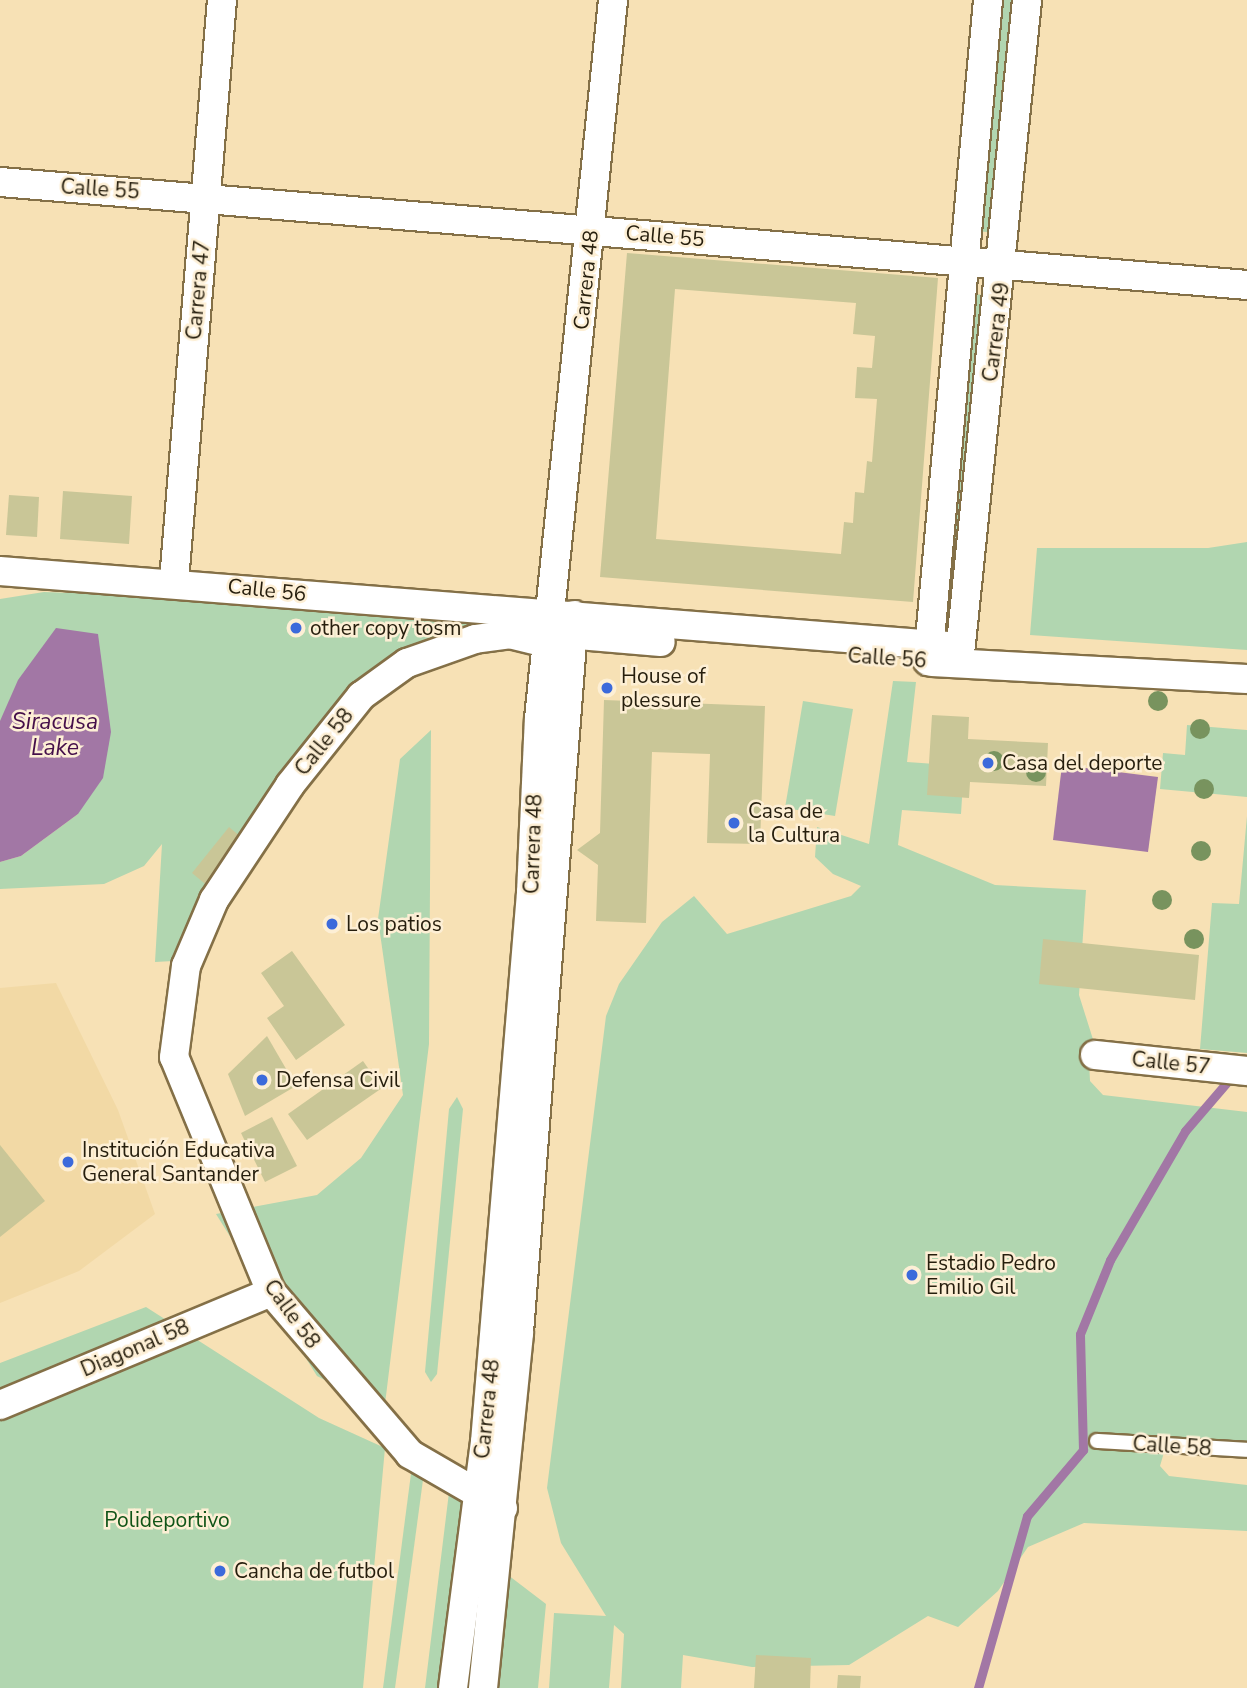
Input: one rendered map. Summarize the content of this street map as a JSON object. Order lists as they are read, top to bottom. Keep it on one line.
{"streets":{"street":["Calle 55","Carrera 48","Carrera 47","Carrera 49","Calle 56","Calle 58","Calle 57","Diagonal 58"]},"crossings":[["Calle 55","Carrera 48"],["Calle 55","Carrera 47"],["Calle 55","Carrera 49"],["Carrera 48","Calle 56"],["Carrera 48","Calle 58"],["Carrera 47","Calle 56"],["Carrera 49","Calle 56"],["Calle 56","Calle 58"],["Calle 58","Diagonal 58"]],"water":["Siracusa Lake"],"parks":["Polideportivo"],"places":["other copy tosm","House of plessure","Casa del deporte","Casa de la Cultura","Los patios","Defensa Civil","Institución Educativa General Santander","Estadio Pedro Emilio Gil","Cancha de futbol"]}
